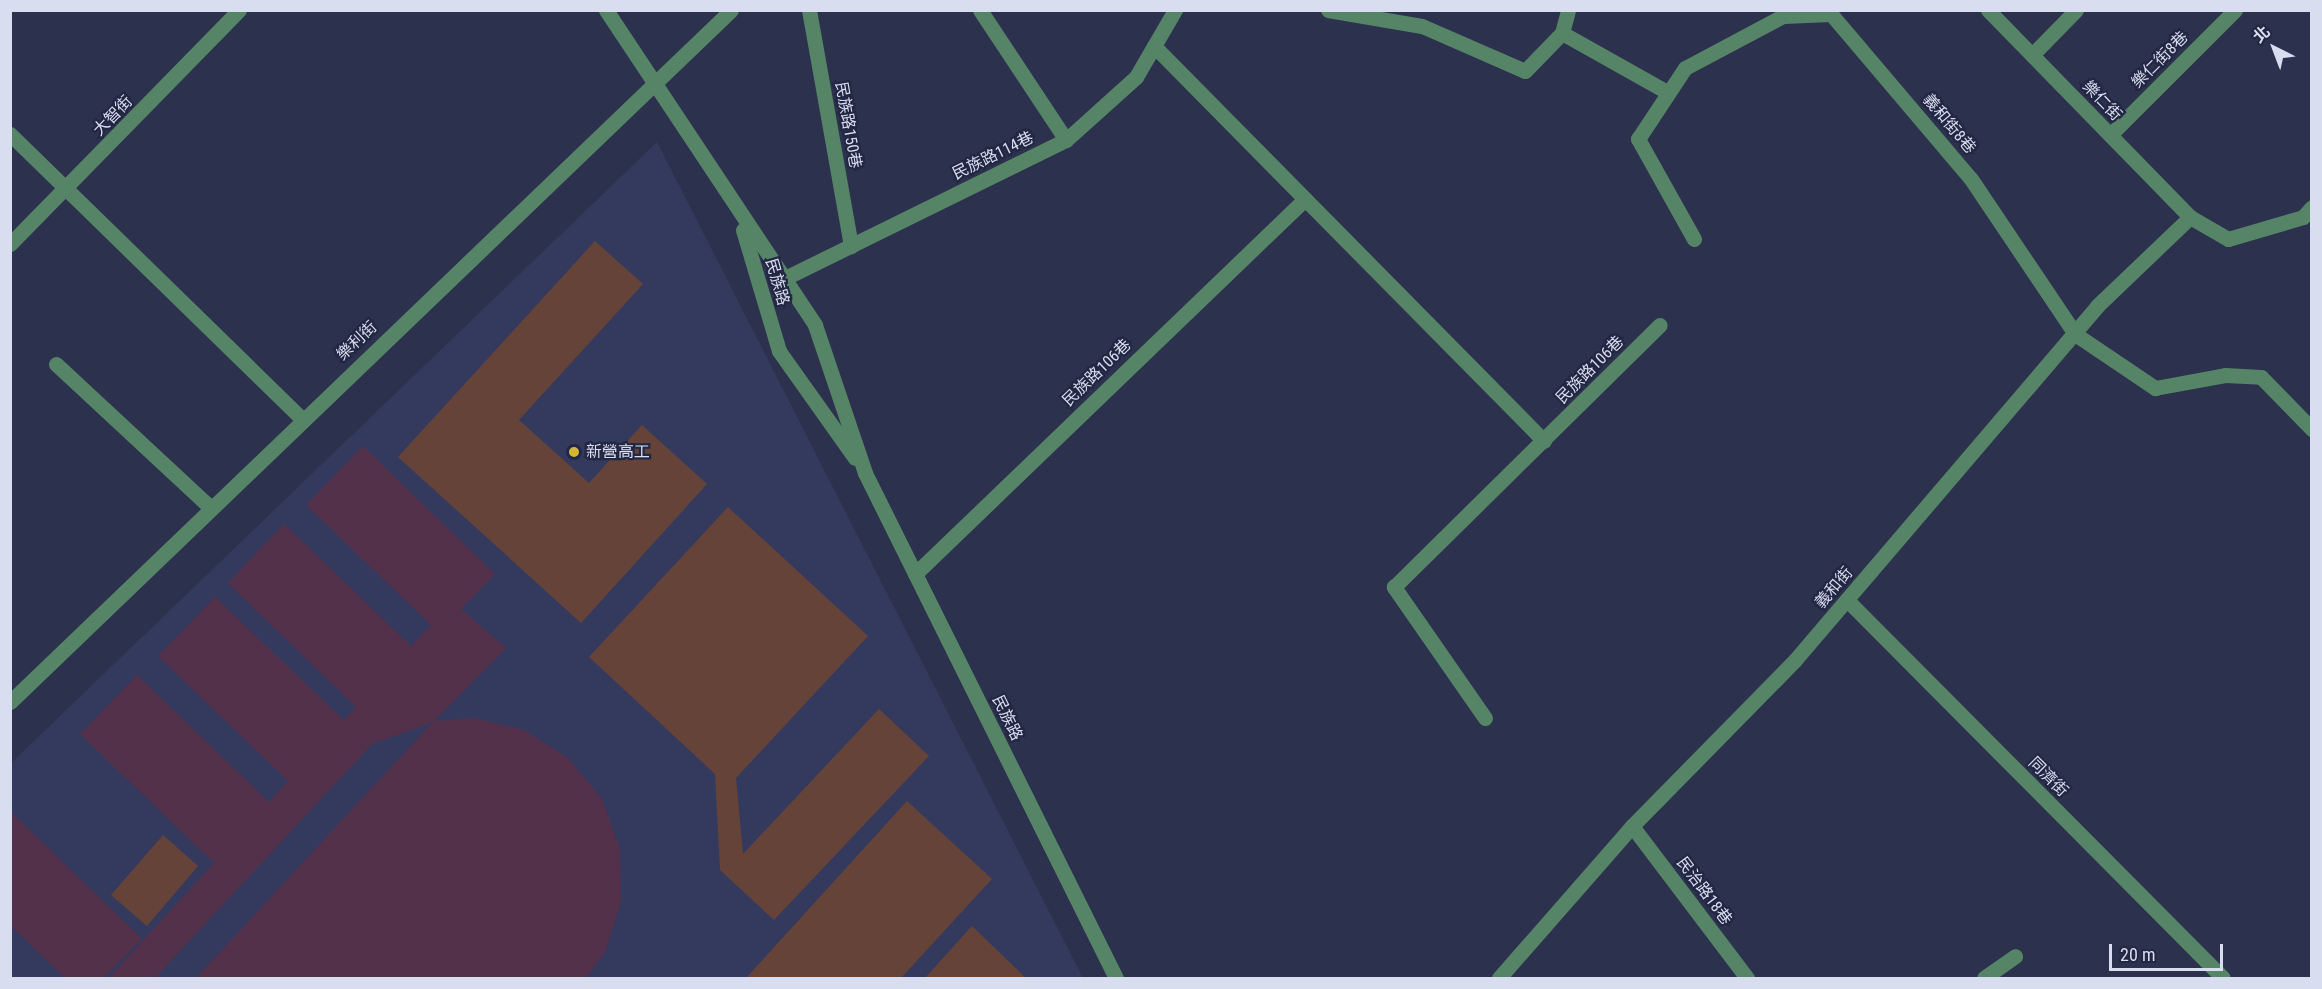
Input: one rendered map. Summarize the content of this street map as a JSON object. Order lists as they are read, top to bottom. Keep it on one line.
{"streets":{"street":["樂仁街8巷","樂仁街","大智街","義和街8巷","民族路150巷","民族路114巷","民族路","樂利街","民族路106巷","義和街","同濟街","民治路18巷"]},"crossings":[["樂仁街8巷","樂仁街"],["樂仁街","義和街"],["義和街8巷","義和街"],["民族路150巷","民族路114巷"],["民族路114巷","民族路"],["民族路","樂利街"],["民族路","民族路106巷"],["義和街","同濟街"],["義和街","民治路18巷"]],"places":["新營高工"],"scale_bar":"20 m","north":"top left"}
